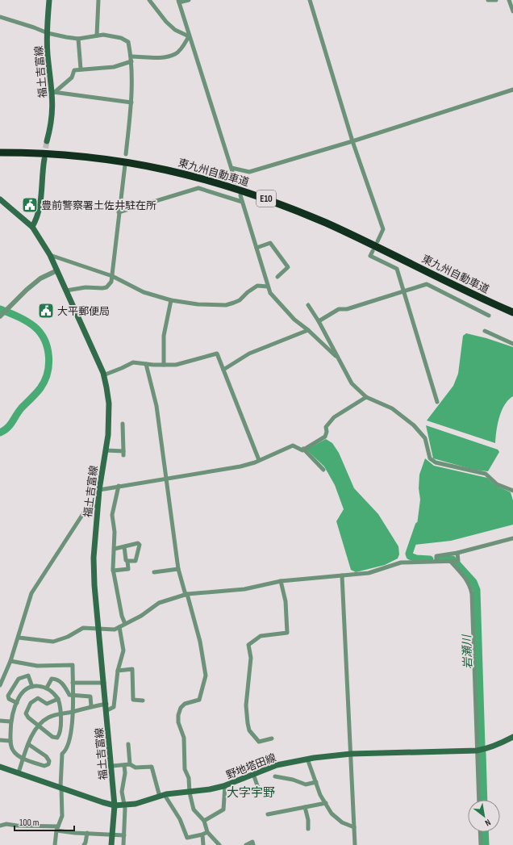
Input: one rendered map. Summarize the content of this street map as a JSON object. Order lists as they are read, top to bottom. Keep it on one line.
{"streets":{"highway":["東九州自動車道","E10"],"main road":["福土吉富線","野地塔田線"]},"crossings":[["福土吉富線","野地塔田線"]],"districts":["大字宇野"],"water":["岩瀬川"],"places":{"public building":["豊前警察署土佐井駐在所","大平郵便局"]},"scale_bar":"100 m","north":"bottom right"}
